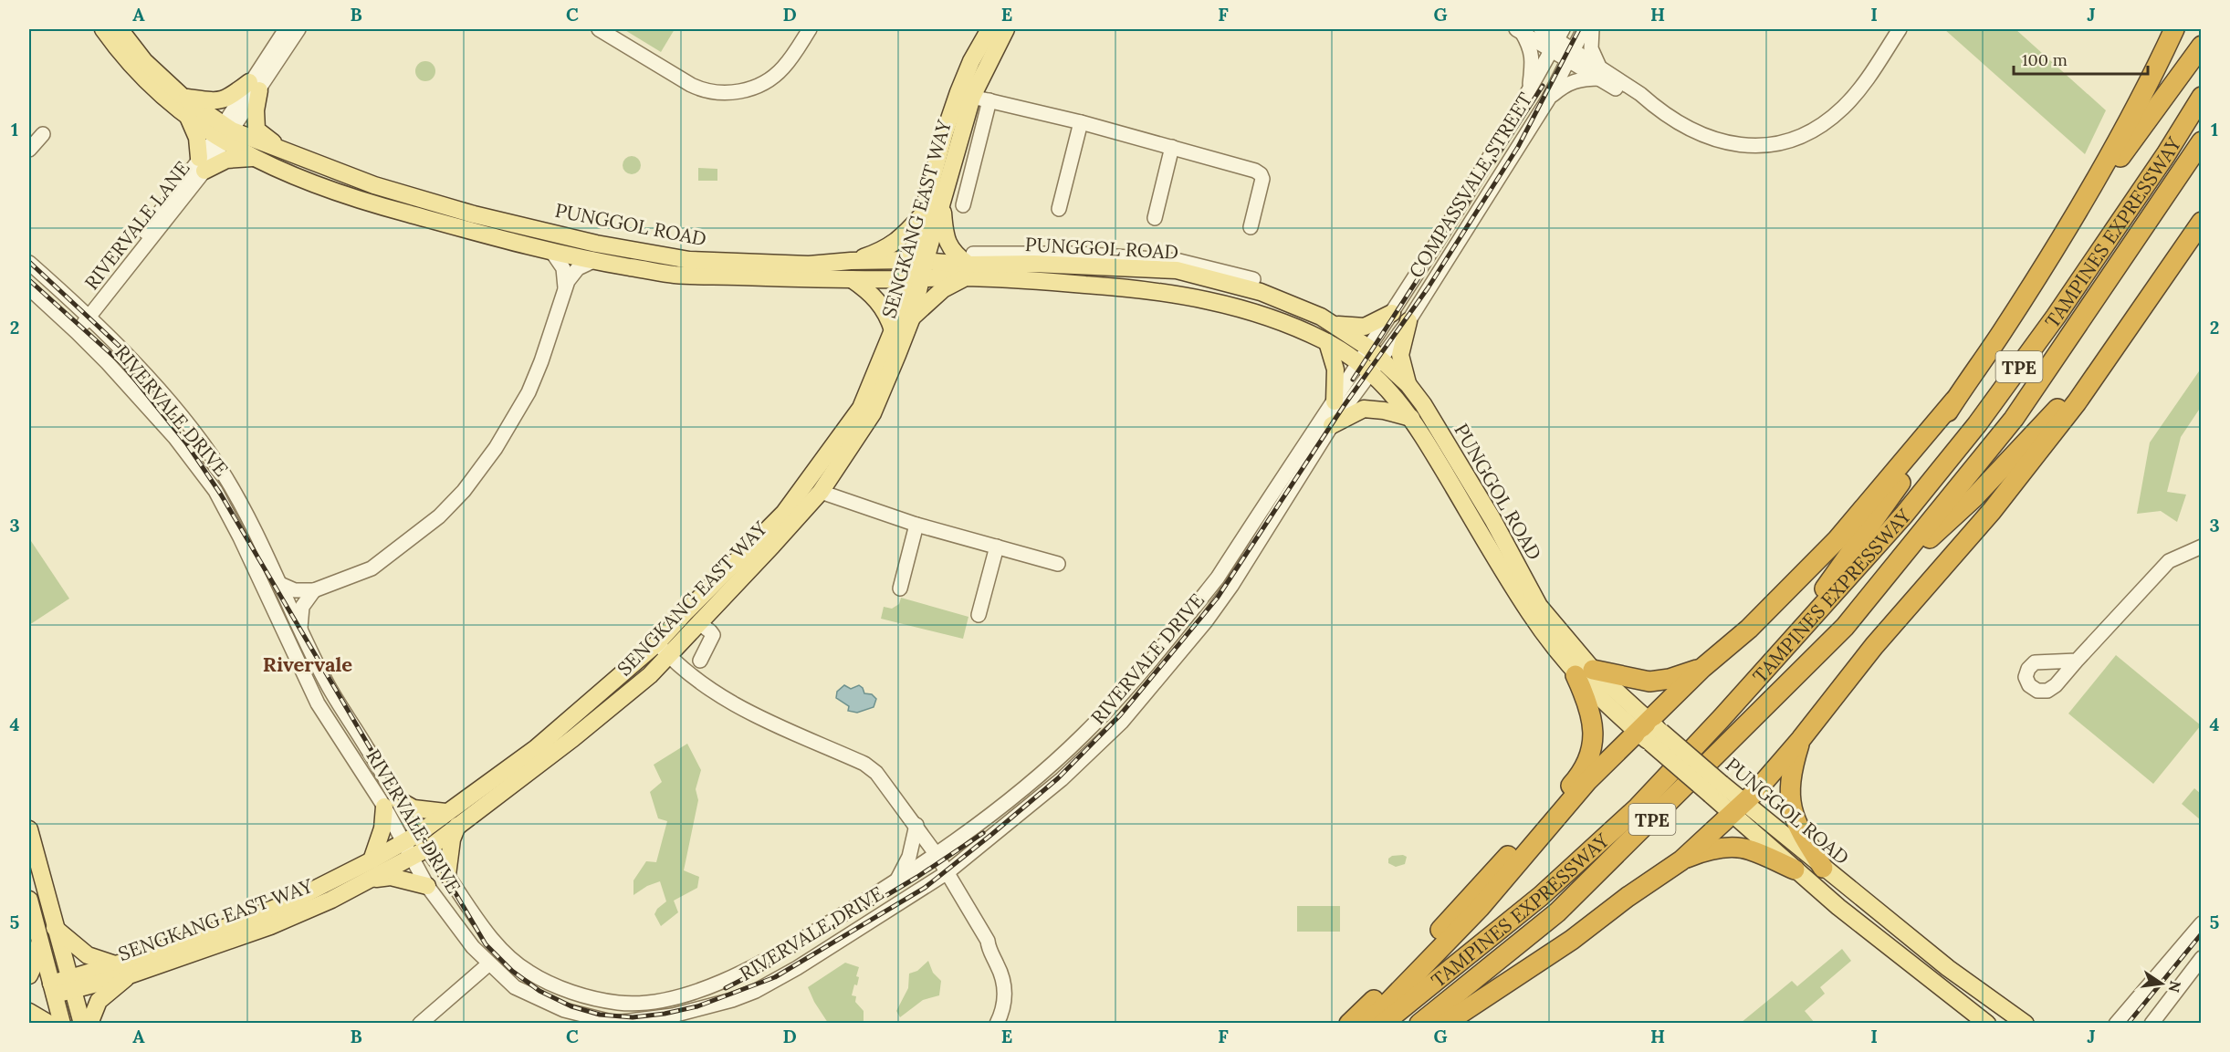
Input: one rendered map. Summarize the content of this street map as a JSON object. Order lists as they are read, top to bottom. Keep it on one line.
{"streets":{"highway":["TAMPINES EXPRESSWAY","TPE"],"main road":["SENGKANG EAST WAY","PUNGGOL ROAD"],"street":["COMPASSVALE STREET","RIVERVALE LANE","RIVERVALE DRIVE"]},"crossings":[["COMPASSVALE STREET","PUNGGOL ROAD"],["COMPASSVALE STREET","RIVERVALE DRIVE"],["SENGKANG EAST WAY","PUNGGOL ROAD"],["SENGKANG EAST WAY","RIVERVALE DRIVE"],["PUNGGOL ROAD","RIVERVALE LANE"],["PUNGGOL ROAD","RIVERVALE DRIVE"],["RIVERVALE LANE","RIVERVALE DRIVE"]],"districts":["Rivervale"],"scale_bar":"100 m","north":"right","grid":{"columns":["A","B","C","D","E","F","G","H","I","J"],"rows":["1","2","3","4","5"]}}
